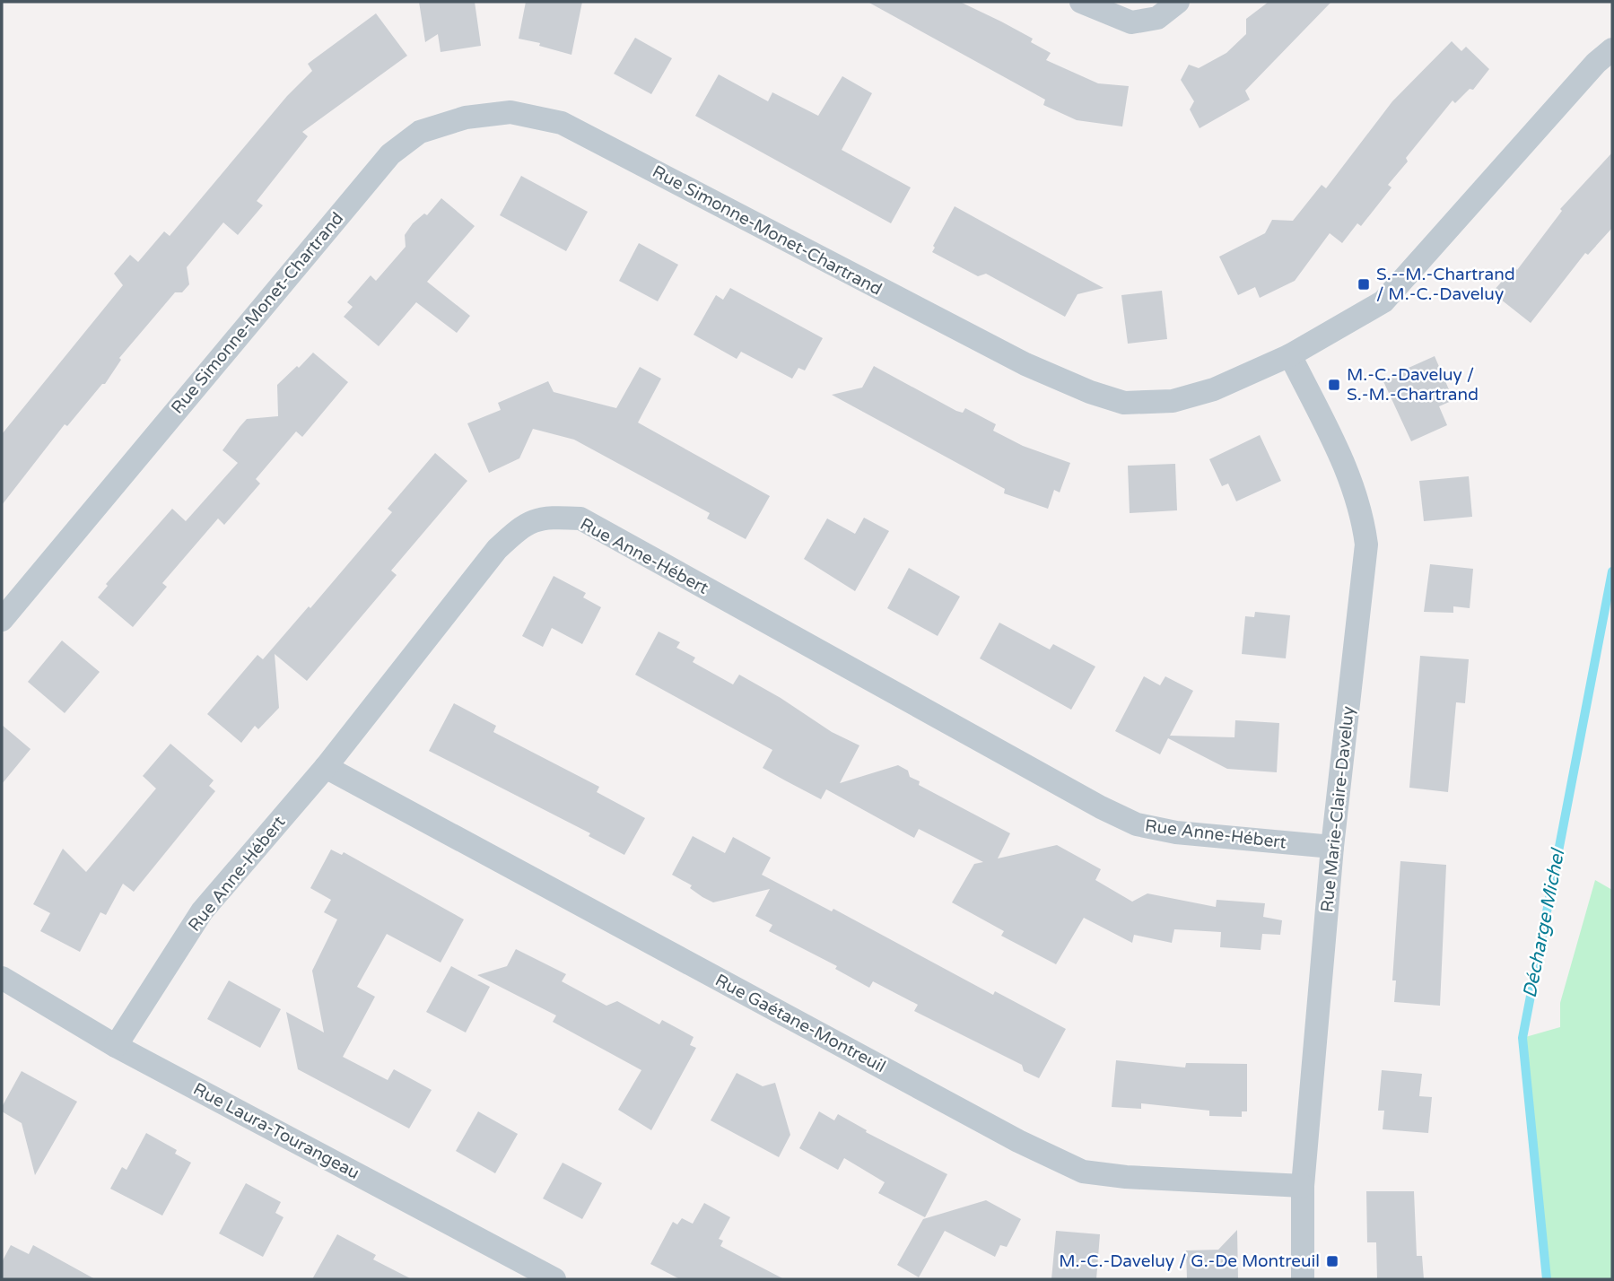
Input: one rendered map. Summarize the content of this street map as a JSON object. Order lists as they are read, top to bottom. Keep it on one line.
{"streets":{"street":["Rue Simonne-Monet-Chartrand","Rue Anne-Hébert","Rue Marie-Claire-Daveluy","Rue Gaétane-Montreuil","Rue Laura-Tourangeau"]},"crossings":[["Rue Simonne-Monet-Chartrand","Rue Marie-Claire-Daveluy"],["Rue Anne-Hébert","Rue Marie-Claire-Daveluy"],["Rue Anne-Hébert","Rue Gaétane-Montreuil"],["Rue Anne-Hébert","Rue Laura-Tourangeau"],["Rue Marie-Claire-Daveluy","Rue Gaétane-Montreuil"]],"water":["Décharge Michel"],"places":{"transit":["S.--M.-Chartrand / M.-C.-Daveluy","M.-C.-Daveluy / S.-M.-Chartrand","M.-C.-Daveluy / G.-De Montreuil"]}}
